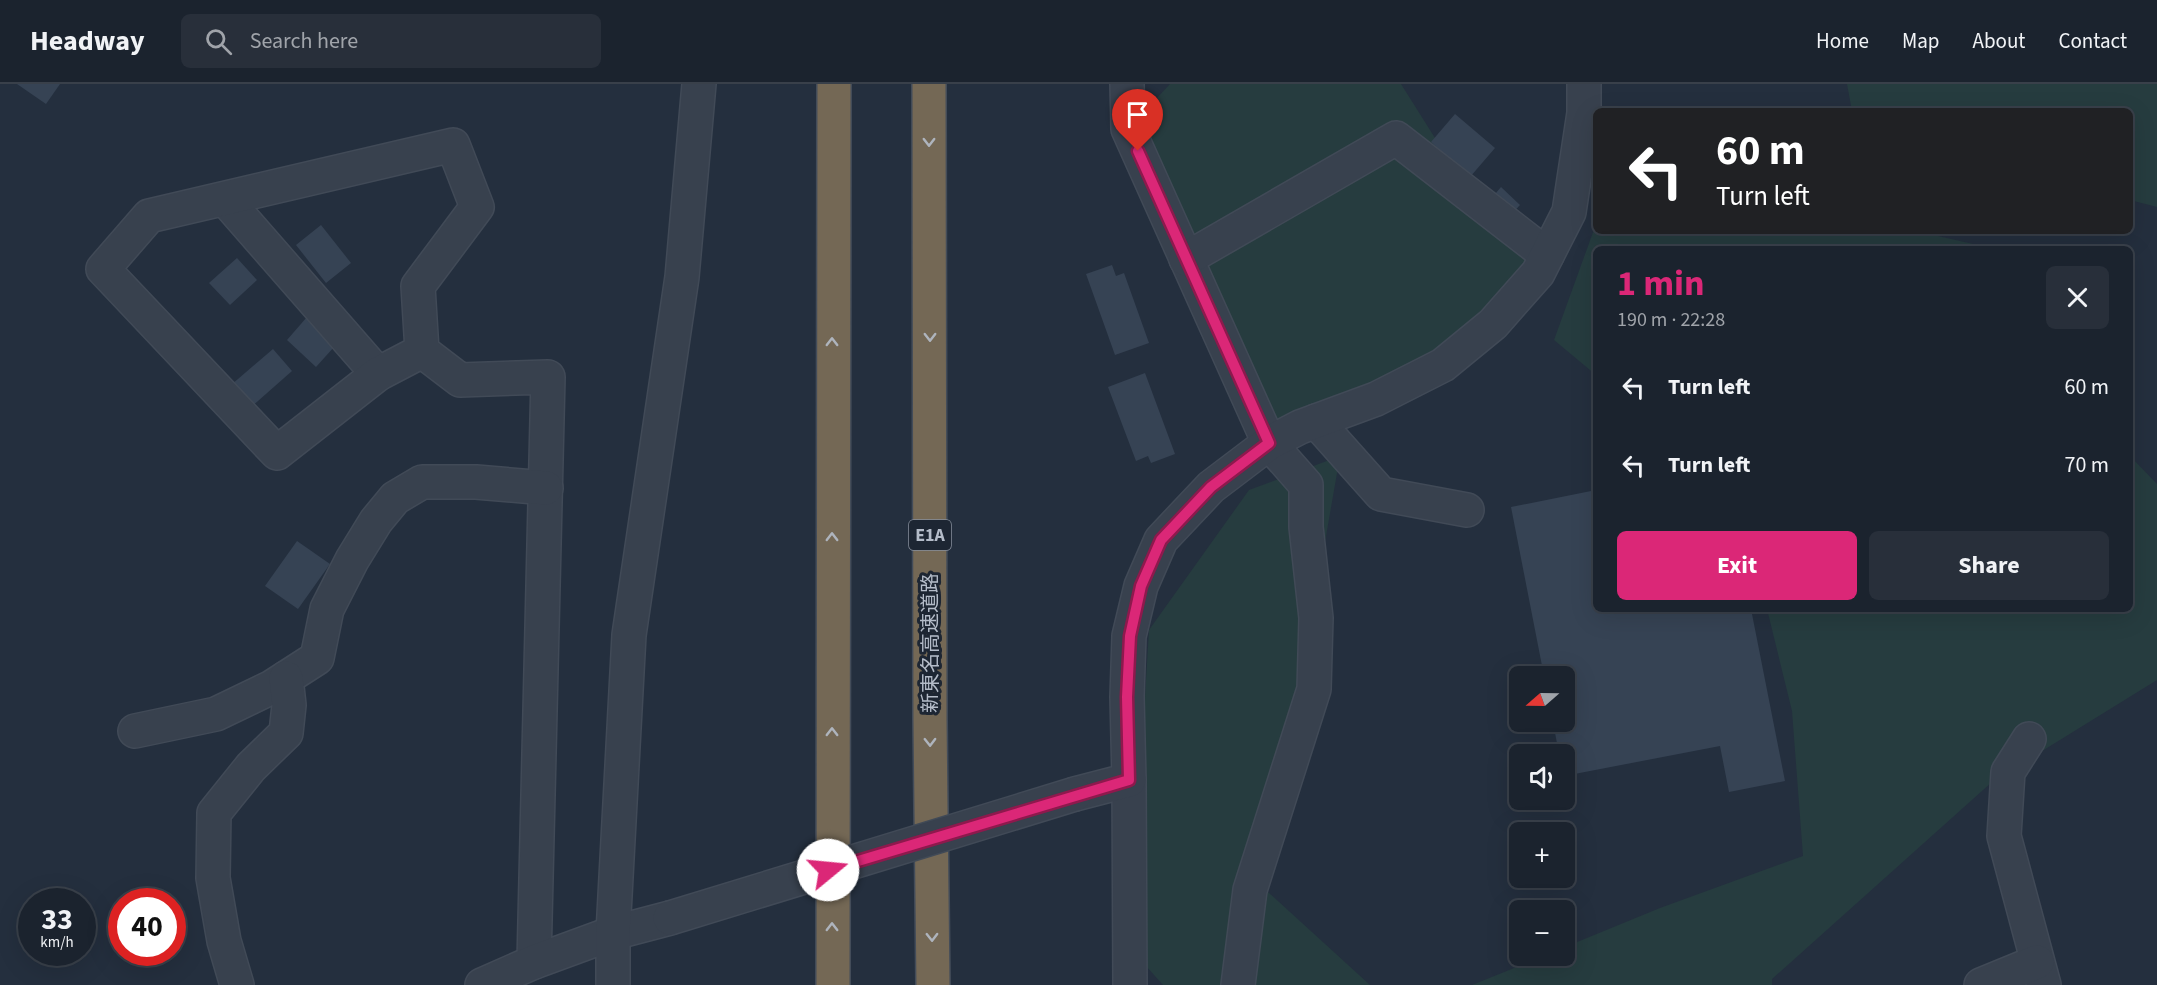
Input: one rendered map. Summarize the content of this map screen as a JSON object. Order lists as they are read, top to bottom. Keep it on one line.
{"streets":{"highway":["E1A","新東名高速道路"]},"north":"left","page":{"header":"Headway","search":"Search here","nav":["Home","Map","About","Contact"],"turn":["60 m","Turn left"],"heading":["1 min","190 m · 22:28"],"list":[{"name":"Turn left","value":"60 m"},{"name":"Turn left","value":"70 m"}],"buttons":["Exit","Share"],"map_buttons":["+","−"],"speed":"33 km/h","limit":"40"}}
